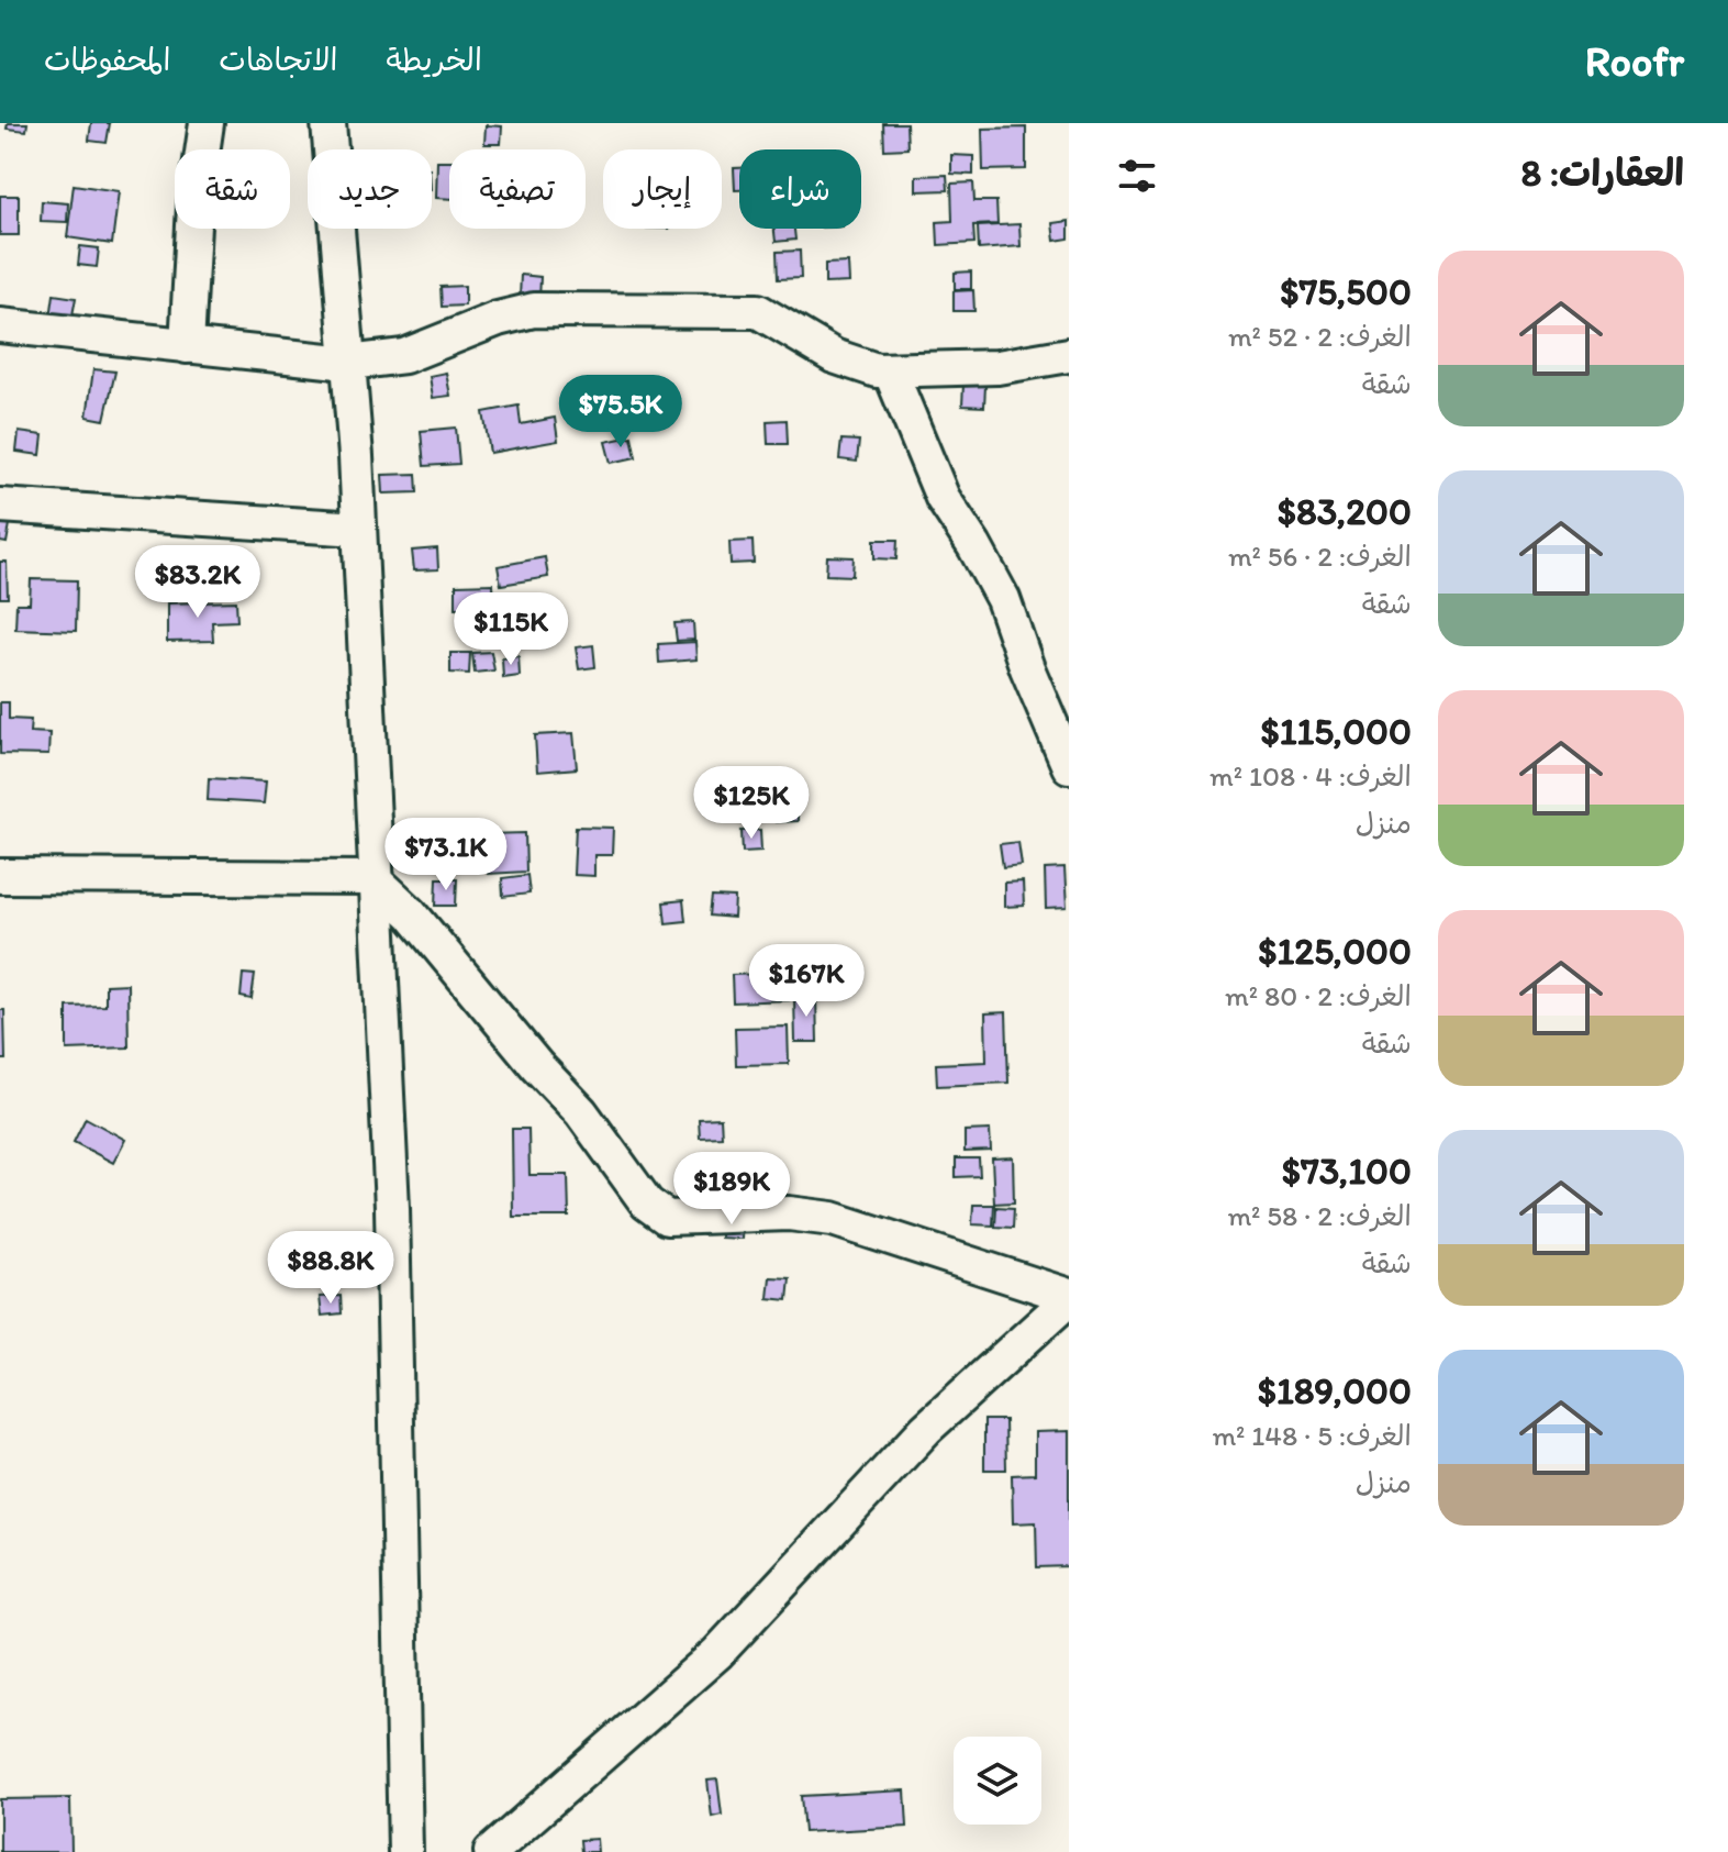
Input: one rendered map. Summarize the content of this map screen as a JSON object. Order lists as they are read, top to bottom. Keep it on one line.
{"page":{"header":"Roofr","nav":["الخريطة","الاتجاهات","المحفوظات"],"heading":"العقارات: 8","chip":["شراء","إيجار","تصفية","جديد","شقة"],"list":[{"name":"$75,500","note":"الغرف: 2 · 52 m² · شقة"},{"name":"$83,200","note":"الغرف: 2 · 56 m² · شقة"},{"name":"$115,000","note":"الغرف: 4 · 108 m² · منزل"},{"name":"$125,000","note":"الغرف: 2 · 80 m² · شقة"},{"name":"$73,100","note":"الغرف: 2 · 58 m² · شقة"},{"name":"$189,000","note":"الغرف: 5 · 148 m² · منزل"}],"price":["$75.5K","$83.2K","$115K","$125K","$73.1K","$167K","$189K","$88.8K"]}}
